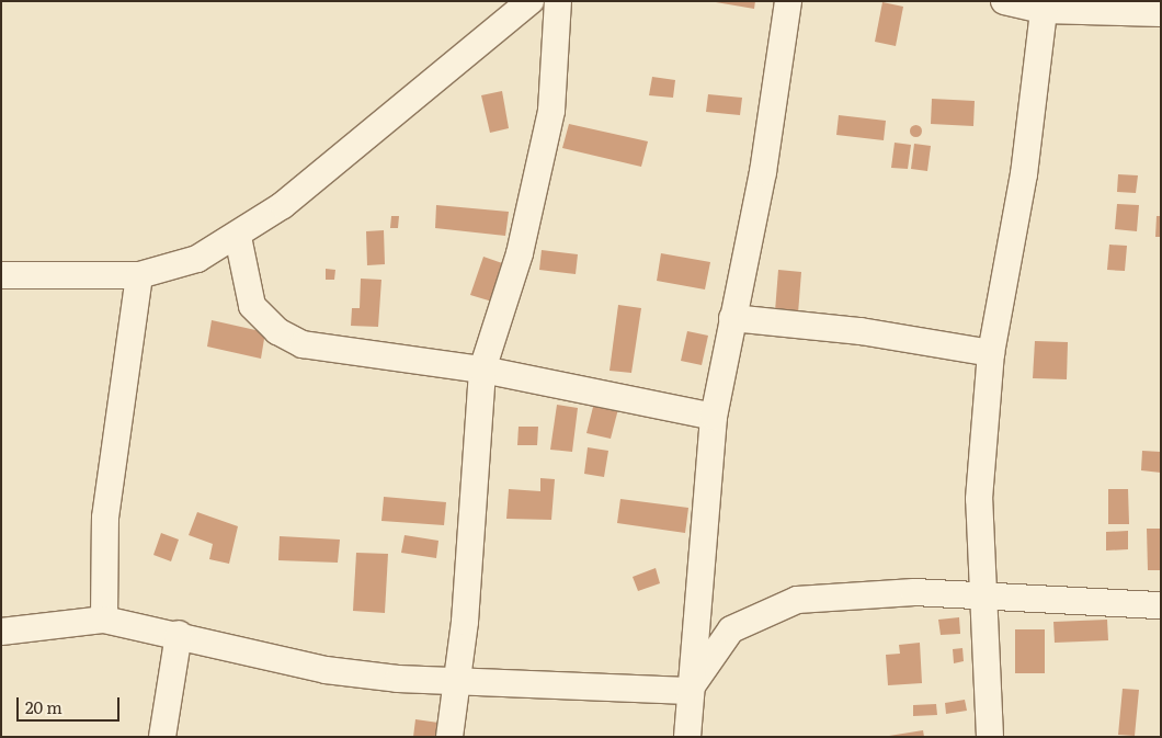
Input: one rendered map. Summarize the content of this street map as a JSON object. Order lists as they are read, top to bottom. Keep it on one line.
{"scale_bar":"20 m"}
